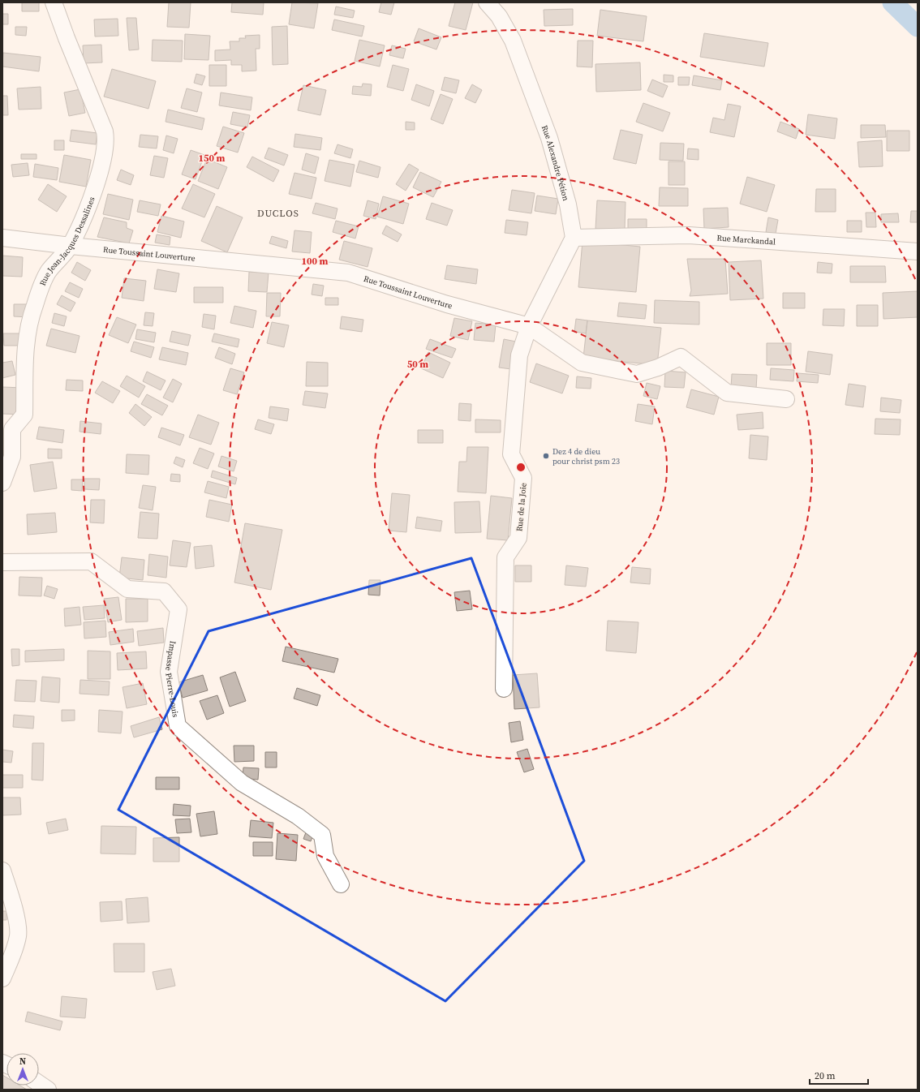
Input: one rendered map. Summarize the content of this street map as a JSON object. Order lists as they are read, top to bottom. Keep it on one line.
{"streets":{"street":["Rue Alexandre Pétion","Rue Marckandal","Rue Jean-Jacques Dessalines","Rue Toussaint Louverture","Rue de la Joie","Impasse Pierre-Louis"]},"crossings":[["Rue Alexandre Pétion","Rue Marckandal"],["Rue Jean-Jacques Dessalines","Rue Toussaint Louverture"],["Rue Toussaint Louverture","Rue de la Joie"]],"districts":["DUCLOS"],"places":["Dez 4 de dieu pour christ psm 23"],"scale_bar":"20 m","north":"top","rings":["150 m","100 m","50 m"]}
